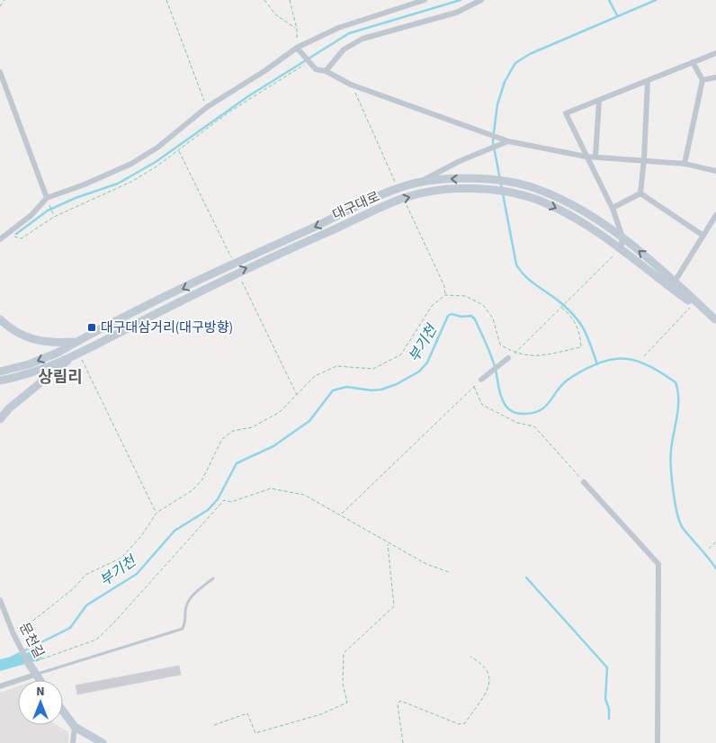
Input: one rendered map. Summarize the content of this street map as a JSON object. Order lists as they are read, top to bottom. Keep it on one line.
{"streets":{"street":["대구대로","문천길"]},"districts":["상림리"],"water":["부기천"],"places":{"transit":["대구대삼거리(대구방향)"]},"north":"top"}
